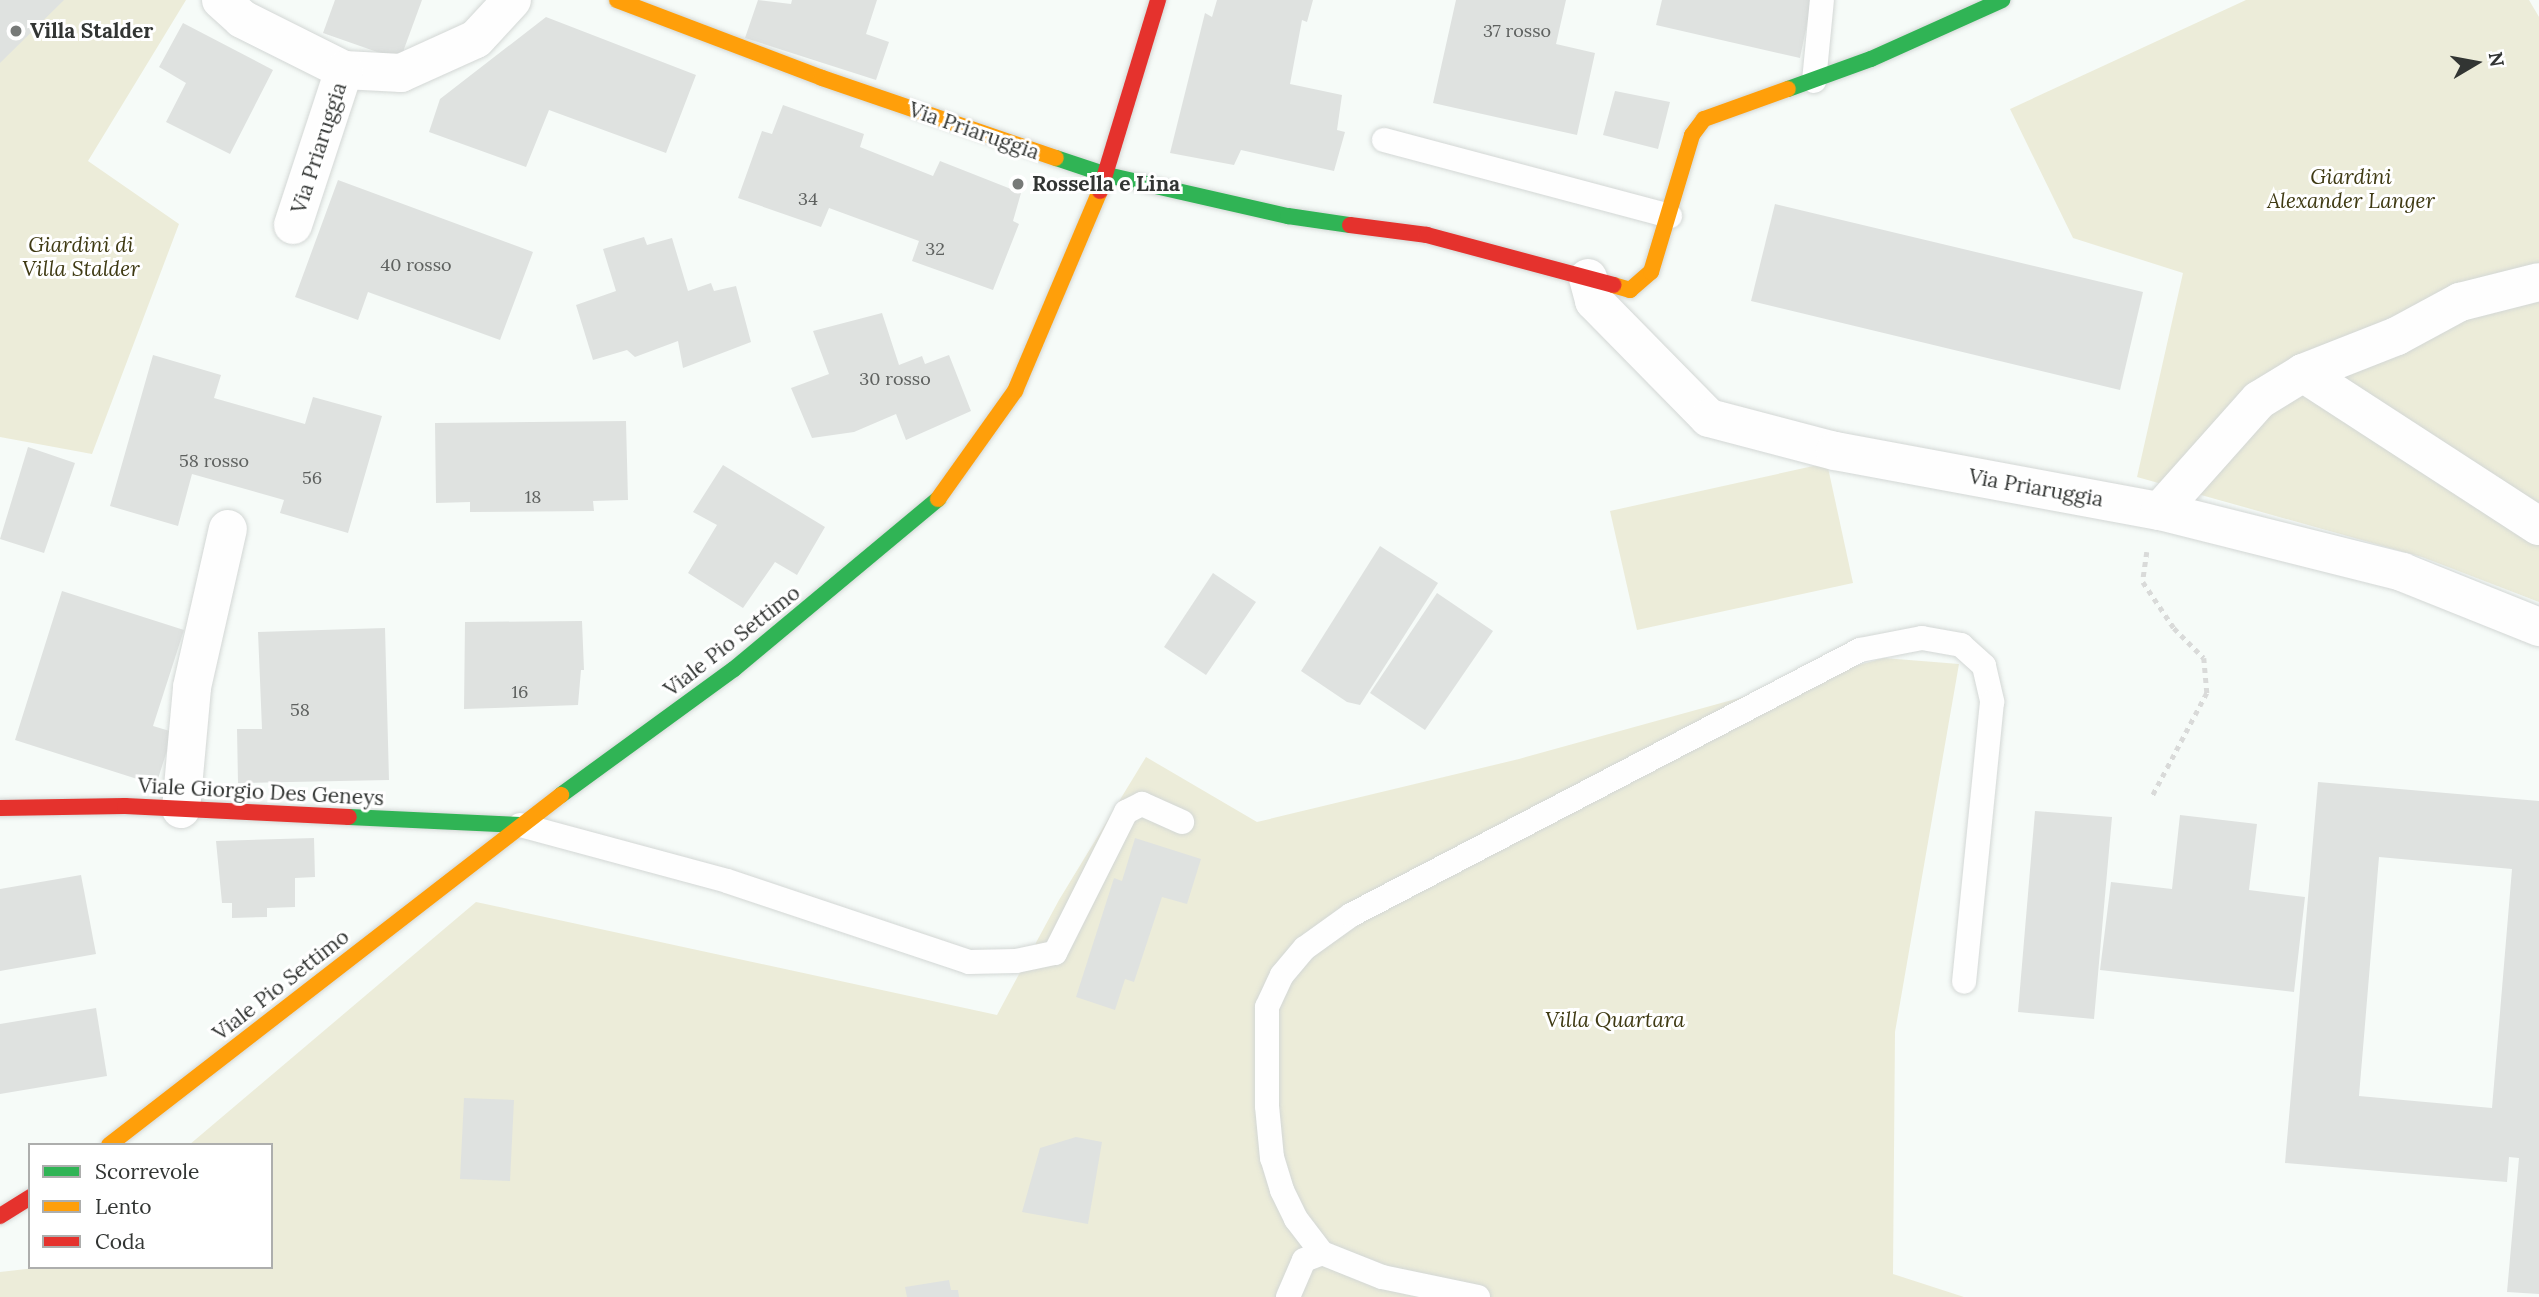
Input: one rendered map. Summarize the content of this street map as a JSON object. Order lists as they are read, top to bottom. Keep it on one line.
{"streets":{"street":["Via Priaruggia","Viale Pio Settimo","Viale Giorgio Des Geneys"]},"crossings":[["Via Priaruggia","Viale Pio Settimo"],["Viale Pio Settimo","Viale Giorgio Des Geneys"]],"parks":["Giardini Alexander Langer","Giardini di Villa Stalder","Villa Quartara"],"places":["Villa Stalder","Rossella e Lina"],"house_numbers":["37 rosso","34","32","40 rosso","30 rosso","58 rosso","56","18","16","58"],"legend":["Scorrevole","Lento","Coda"],"north":"right"}
